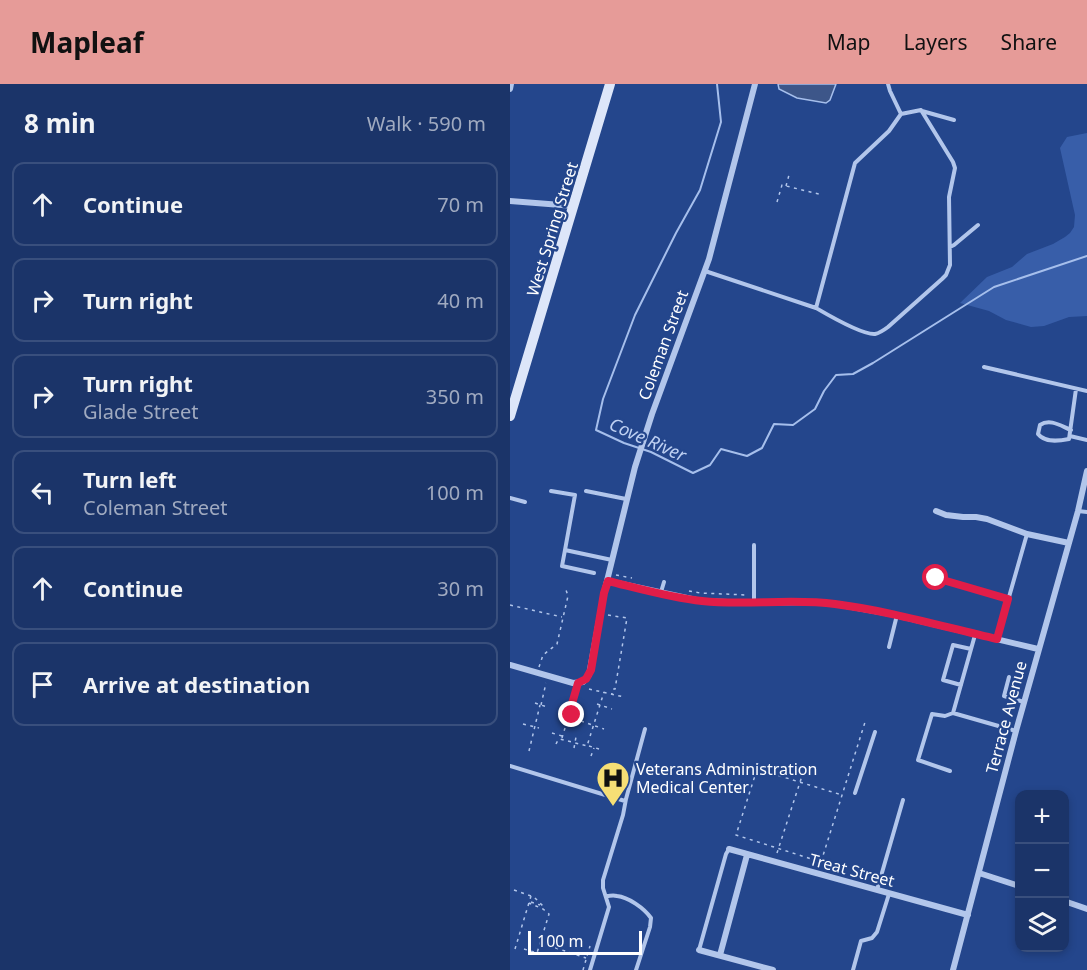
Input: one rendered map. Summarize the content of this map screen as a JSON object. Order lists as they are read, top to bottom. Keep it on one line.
{"streets":{"main road":["West Spring Street"],"street":["Coleman Street","Terrace Avenue","Treat Street"]},"crossings":[["Terrace Avenue","Treat Street"]],"water":["Cove River"],"places":{"hospital":["Veterans Administration Medical Center"]},"scale_bar":"100 m","page":{"header":"Mapleaf","nav":["Map","Layers","Share"],"heading":["8 min","Walk · 590 m"],"list":[["Continue","70 m"],["Turn right","40 m"],["Turn right","Glade Street","350 m"],["Turn left","Coleman Street","100 m"],["Continue","30 m"],"Arrive at destination"],"map_buttons":["+","−"],"scale":"100 m"}}
